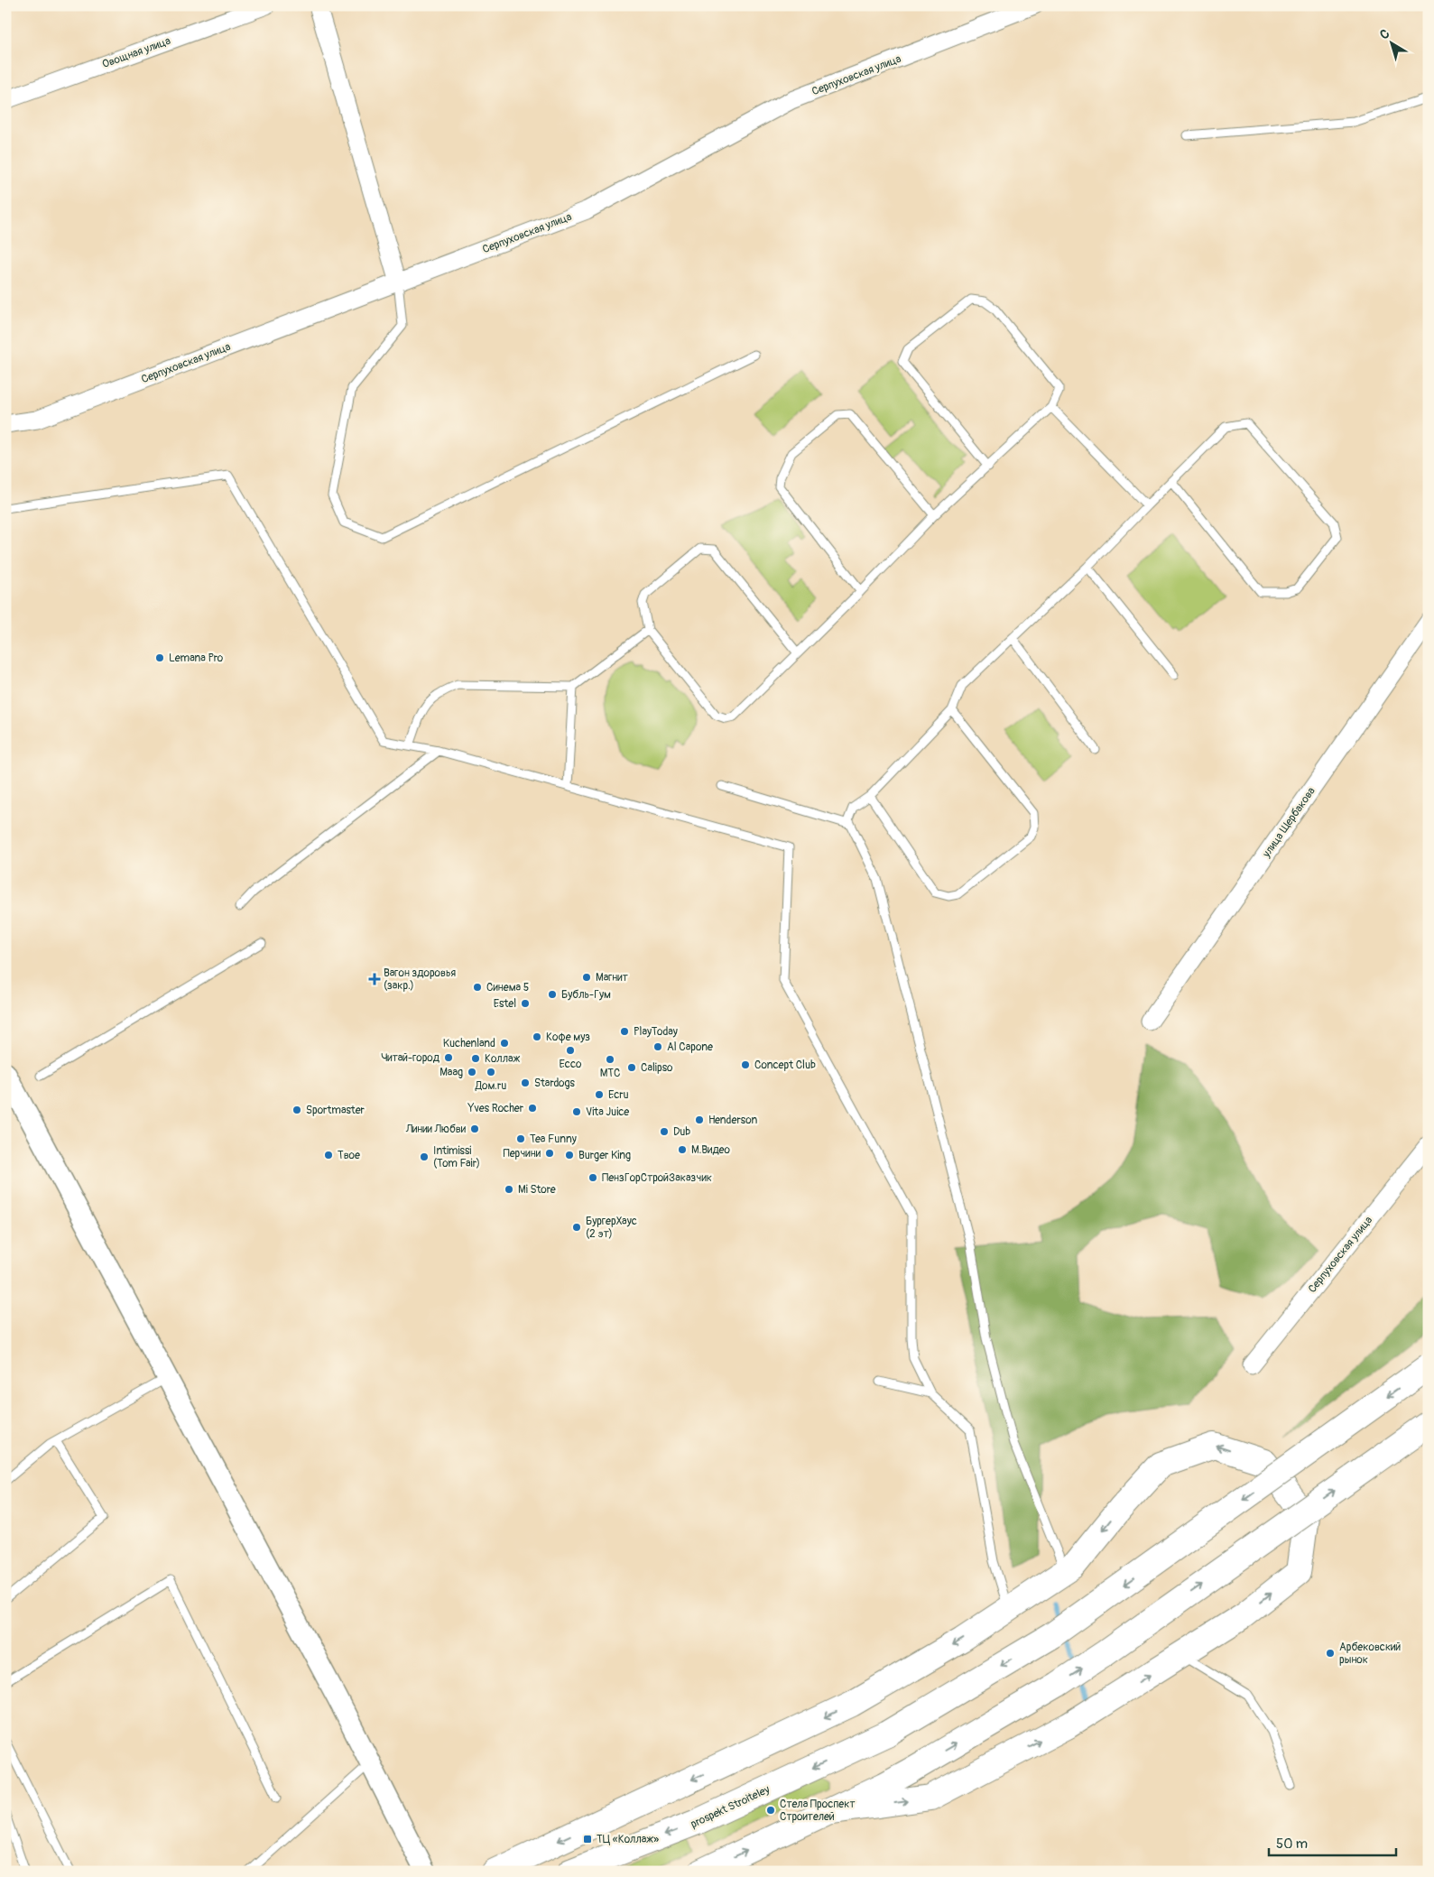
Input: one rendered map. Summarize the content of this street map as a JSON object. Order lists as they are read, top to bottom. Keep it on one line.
{"streets":{"main road":["prospekt Stroiteley"],"street":["Овощная улица","Серпуховская улица","улица Щербакова"]},"places":{"other":["Lemana Pro","Магнит","Синема 5","Бубль-Гум","Estel","PlayToday","Кофе муз","Kuchenland","Al Capone","Ecco","Читай-город","Коллаж","МТС","Concept Club","Calipso","Maag","Дом.ru","Stardogs","Ecru","Yves Rocher","Sportmaster","Vita Juice","Henderson","Линии Любви","Dub","Tea Funny","М.Видео","Перчини","Твое","Burger King","Intimissi (Tom Fair)","ПензГорСтройЗаказчик","Mi Store","БургерХаус (2 эт)","Арбековский рынок","Стела Проспект Строителей"],"health":["Вагон здоровья (закр.)"],"transit":["ТЦ «Коллаж»"]},"scale_bar":"50 m","north":"top left"}
